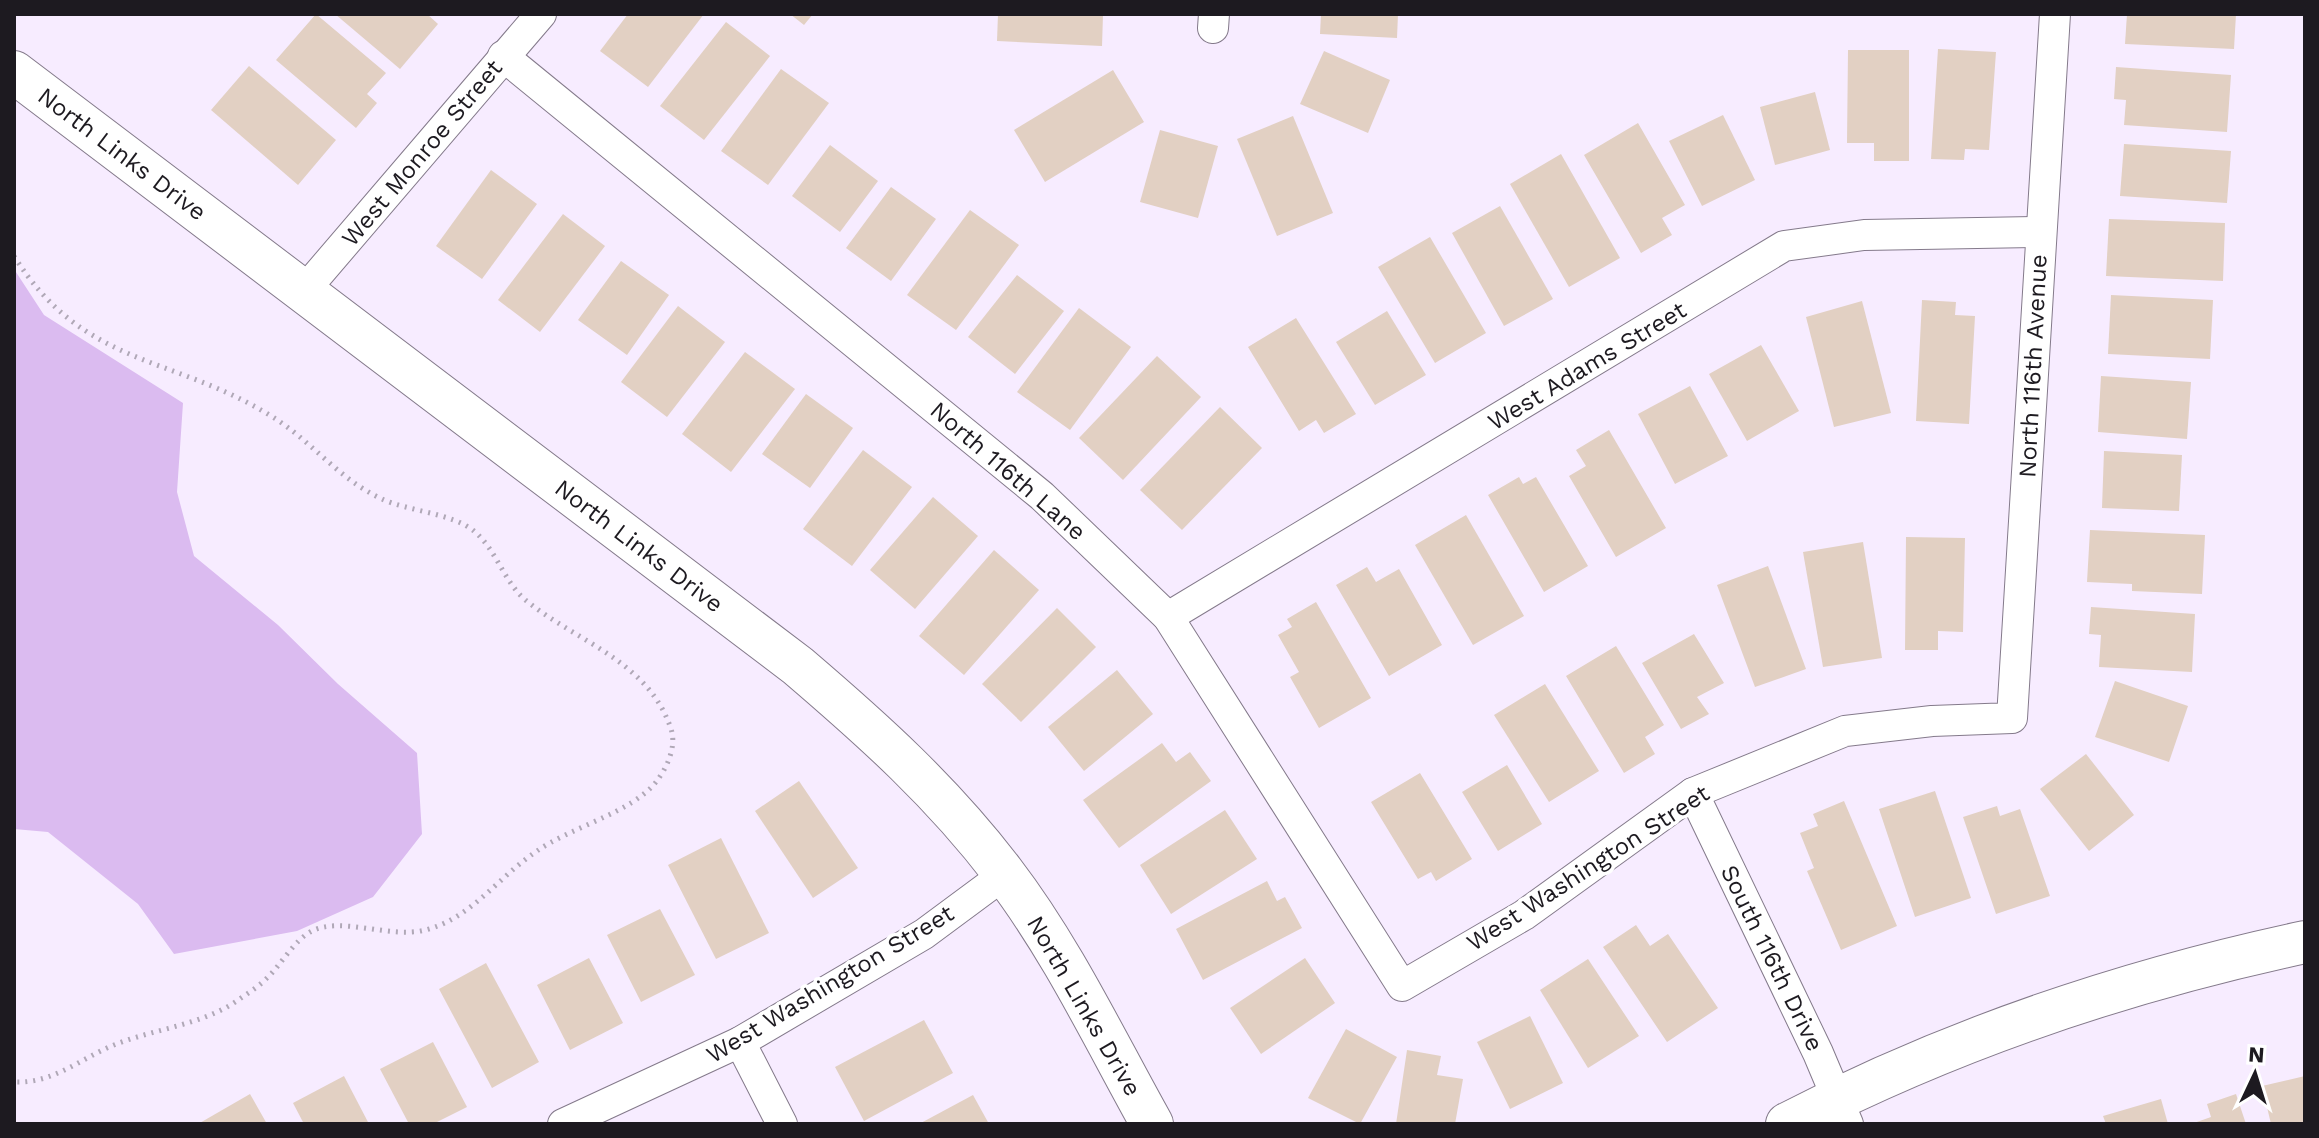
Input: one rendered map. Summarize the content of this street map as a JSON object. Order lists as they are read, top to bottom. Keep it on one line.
{"streets":{"street":["West Monroe Street","North Links Drive","West Adams Street","North 116th Avenue","North 116th Lane","West Washington Street","South 116th Drive"]},"crossings":[["West Monroe Street","North Links Drive"],["West Monroe Street","North 116th Lane"],["North Links Drive","West Washington Street"],["West Adams Street","North 116th Avenue"],["West Adams Street","North 116th Lane"],["North 116th Avenue","West Washington Street"],["North 116th Lane","West Washington Street"],["West Washington Street","South 116th Drive"]],"north":"top"}
